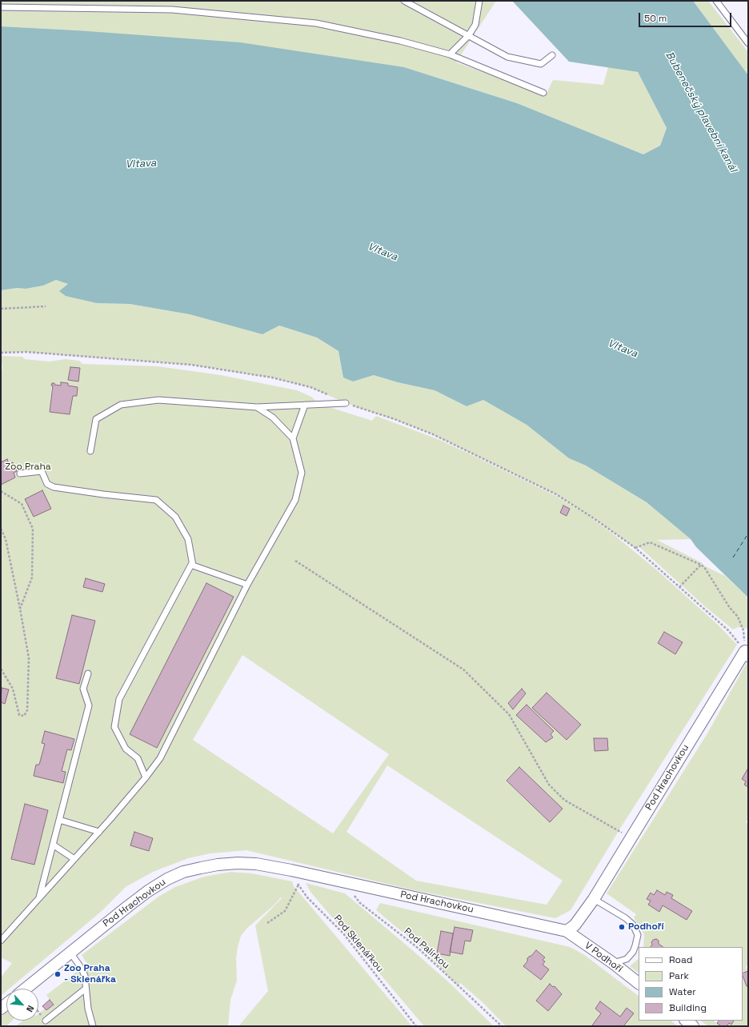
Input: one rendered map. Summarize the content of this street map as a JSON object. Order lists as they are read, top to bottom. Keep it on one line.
{"streets":{"street":["Pod Hrachovkou","V Podhoří"],"path":["Pod Sklenářkou","Pod Palírkou"]},"crossings":[["Pod Hrachovkou","Pod Sklenářkou"],["Pod Hrachovkou","Pod Palírkou"],["Pod Hrachovkou","V Podhoří"]],"water":["Bubenečský plavební kanál","Vltava"],"parks":["Zoo Praha"],"places":["Podhoří","Zoo Praha - Sklenářka"],"legend":["Road","Park","Water","Building"],"scale_bar":"50 m","north":"bottom right"}
